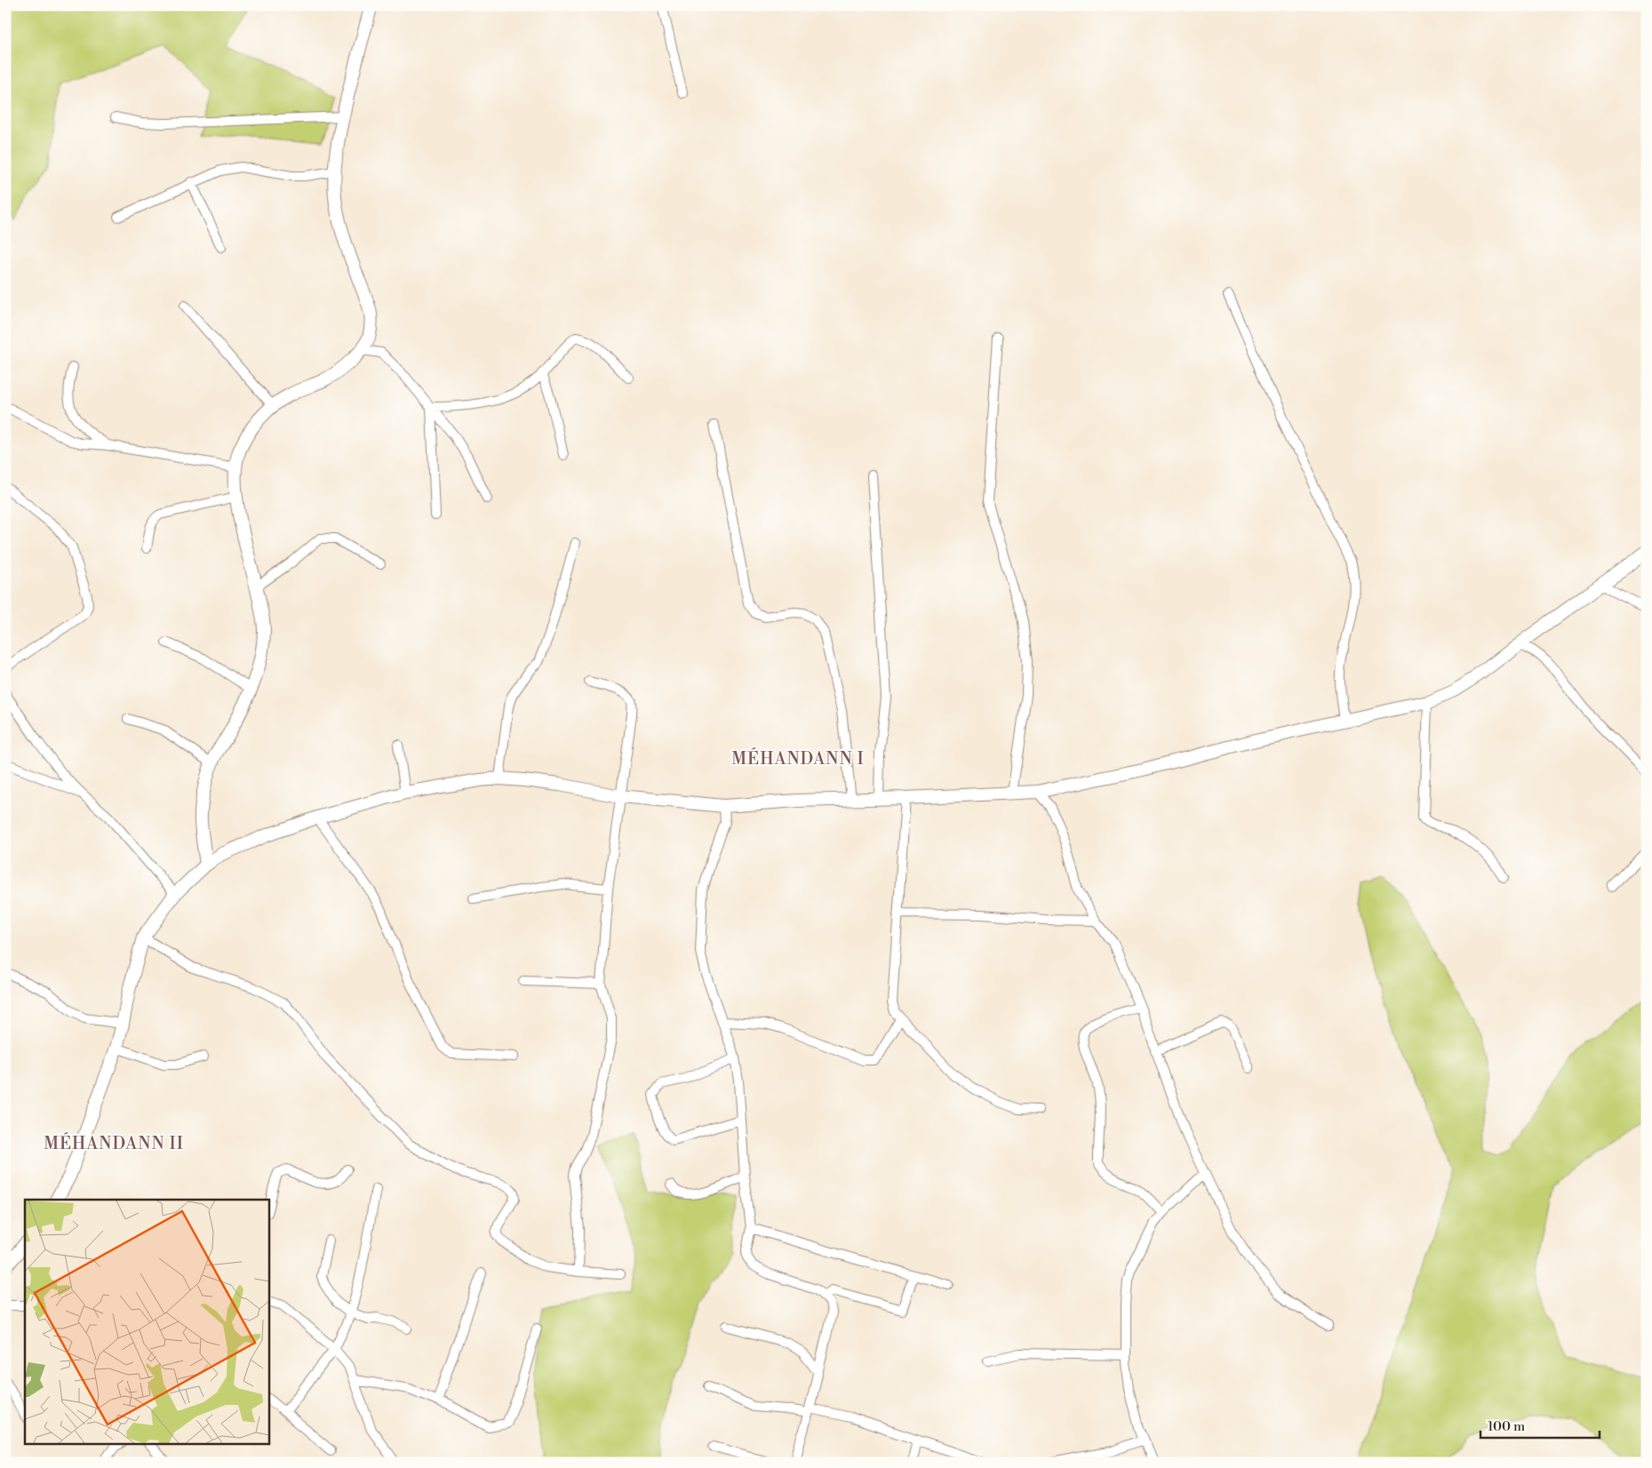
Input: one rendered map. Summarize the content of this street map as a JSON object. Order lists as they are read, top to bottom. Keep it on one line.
{"districts":["MÉHANDANN I","MÉHANDANN II"],"scale_bar":"100 m"}
